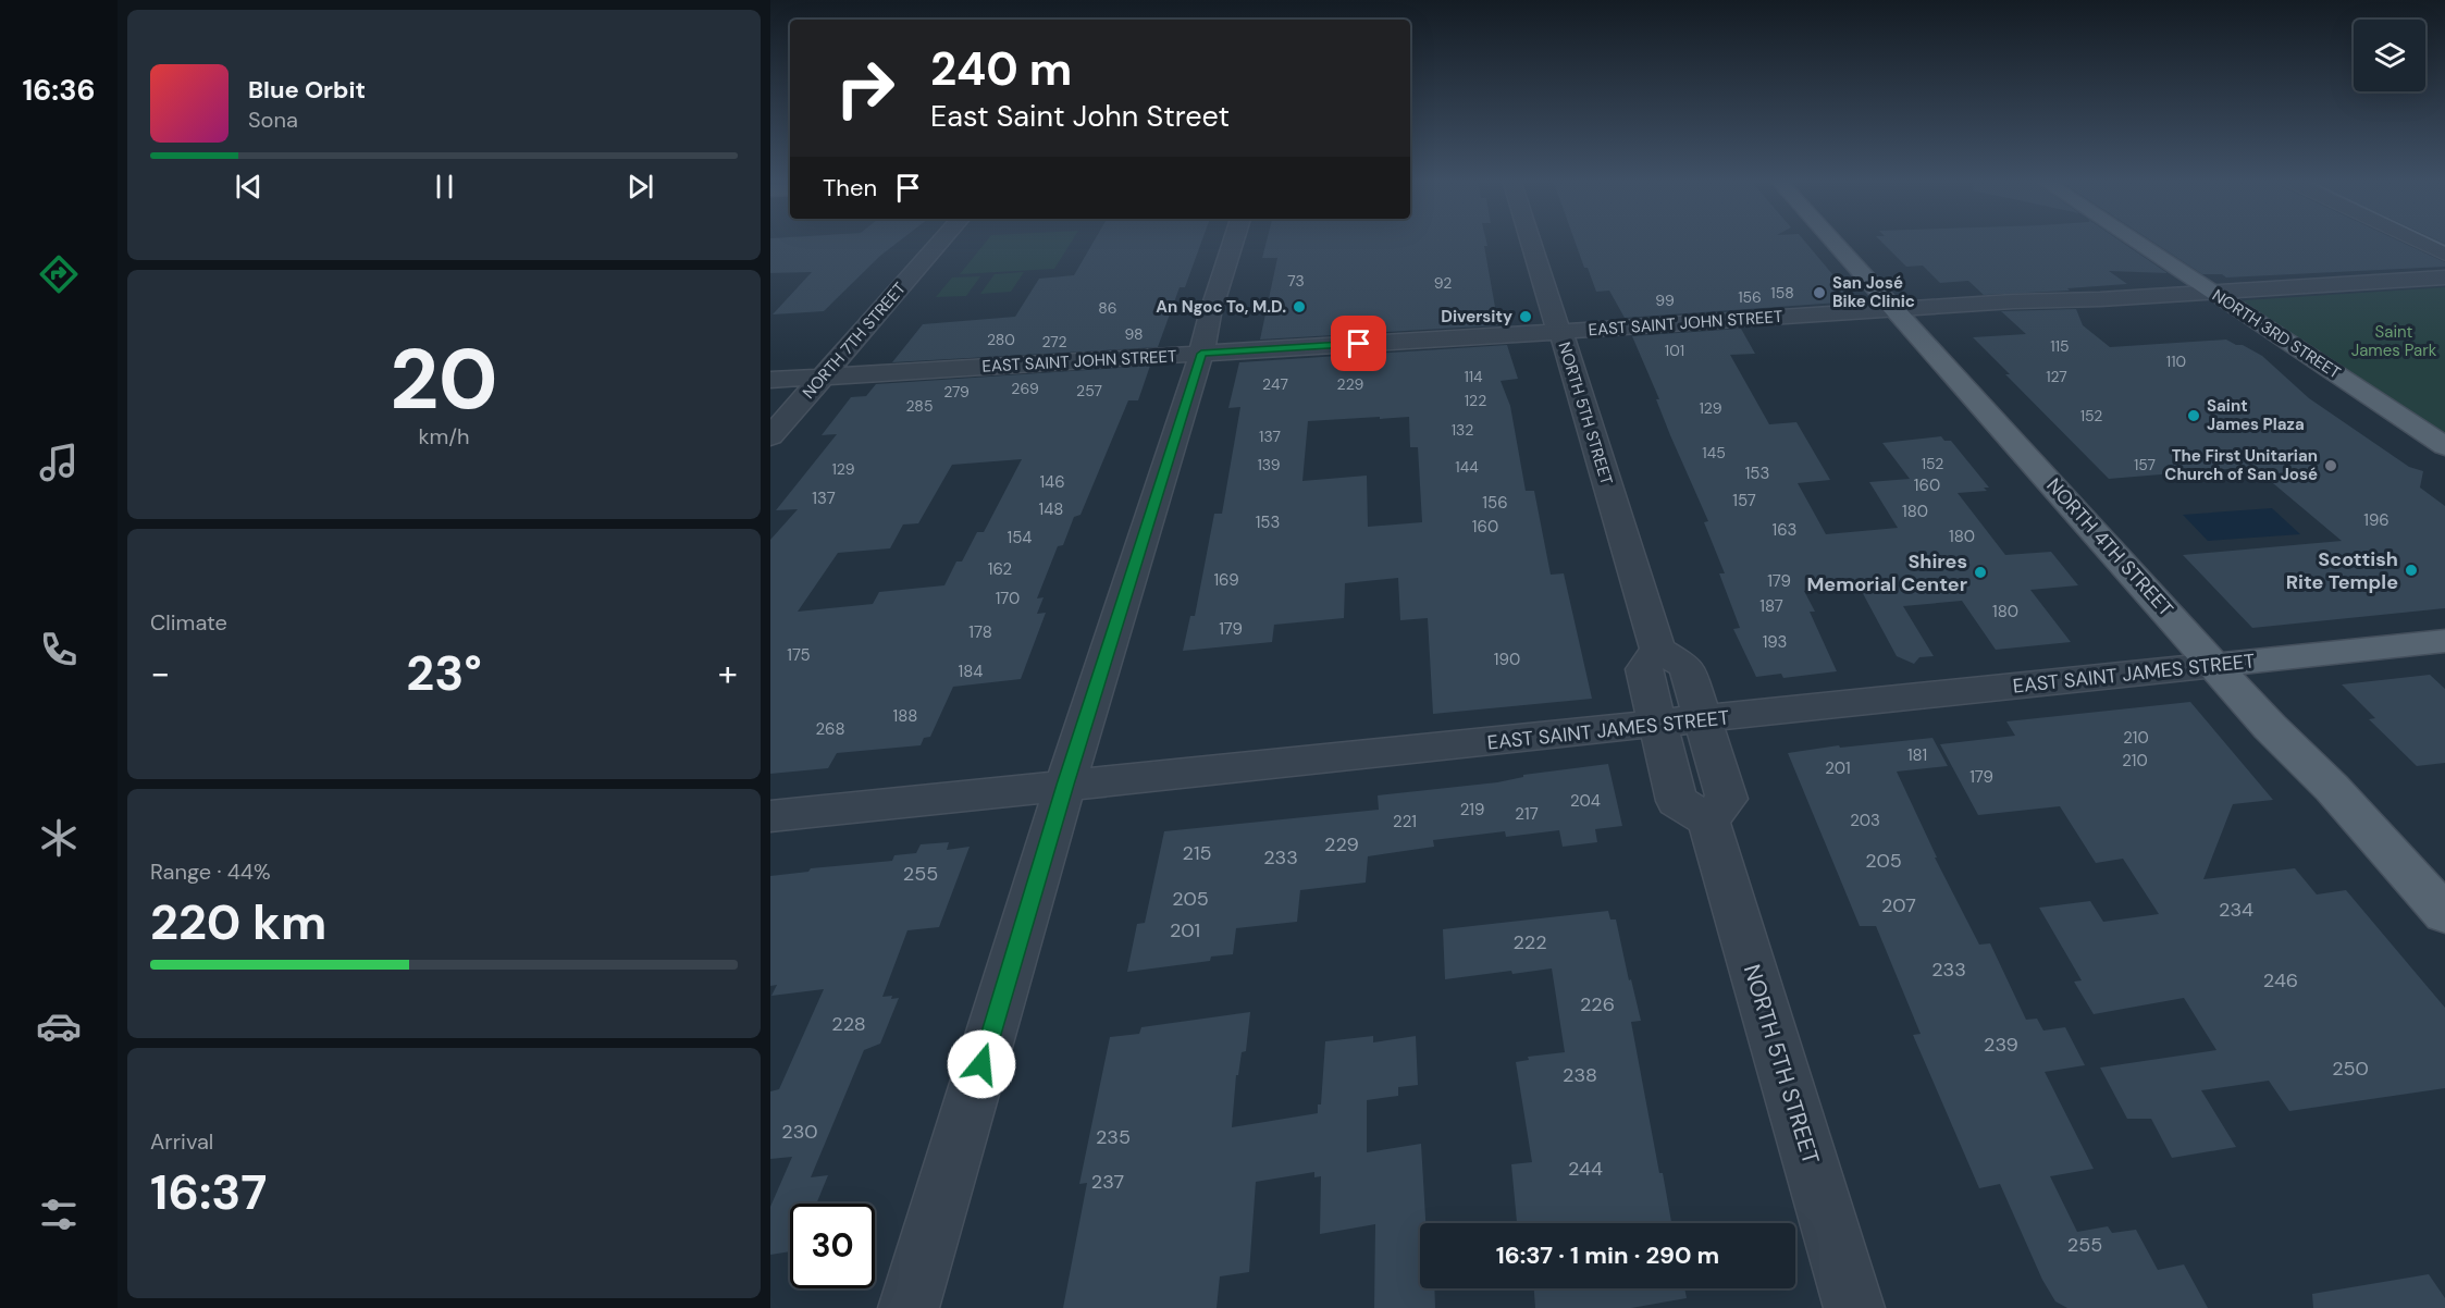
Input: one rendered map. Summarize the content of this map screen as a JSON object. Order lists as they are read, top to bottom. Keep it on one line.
{"streets":{"main road":["NORTH 3RD STREET","NORTH 4TH STREET","EAST SAINT JAMES STREET"],"street":["EAST SAINT JOHN STREET","NORTH 7TH STREET","NORTH 5TH STREET"]},"crossings":[["EAST SAINT JOHN STREET","NORTH 3RD STREET"],["EAST SAINT JOHN STREET","NORTH 7TH STREET"],["EAST SAINT JOHN STREET","NORTH 5TH STREET"],["EAST SAINT JOHN STREET","NORTH 4TH STREET"],["NORTH 4TH STREET","EAST SAINT JAMES STREET"]],"parks":["Saint James Park"],"places":["San José Bike Clinic","An Ngoc To, M.D.","Diversity","Saint James Plaza","The First Unitarian Church of San José","Scottish Rite Temple","Shires Memorial Center"],"house_numbers":["73","92","158","156","99","86","98","280","272","115","101","110","114","127","247","229","269","257","279","122","285","129","152","132","137","145","152","139","157","144","129","153","146","160","137","157","156","148","180","196","153","160","163","180","154","162","169","179","170","187","180","179","178","193","175","190","184","188","268","210","181","210","201","179","204","219","217","203","221","229","215","233","205","255","205","207","234","201","222","233","246","226","228","239","250","238","230","235","244","237","255"],"page":{"tabs":"16:36","turn":["240 m","East Saint John Street"],"song":["Blue Orbit","Sona"],"then":"Then","tile":[["20","km/h"],"Climate",["Range · 44%","220 km"],["Arrival","16:37"]],"heat":["−","23°","+"],"limit":"30","trip":"16:37 · 1 min · 290 m"}}
